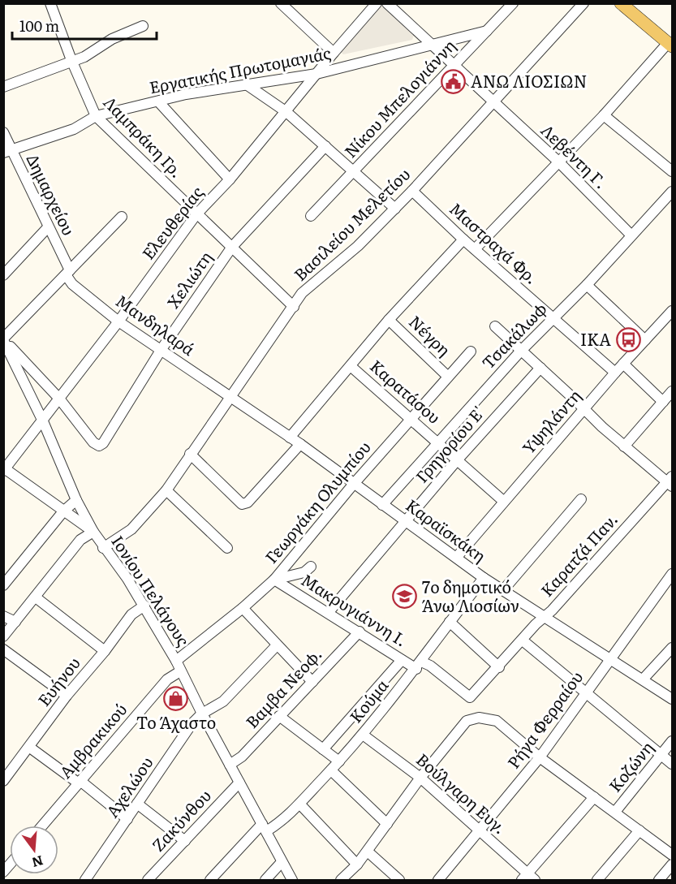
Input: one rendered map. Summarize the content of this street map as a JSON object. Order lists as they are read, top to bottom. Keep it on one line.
{"streets":{"street":["Εργατικής Πρωτομαγιάς","Νίκου Μπελογιάννη","Λαμπράκη Γρ.","Λεβέντη Γ.","Δημαρχείου","Ελευθερίας","Βασιλείου Μελετίου","Μαστραχά Φρ.","Χελιώτη","Μανδηλαρά","Νέγρη","Τσακάλωφ","Καρατάσου","Υψηλάντη","Γρηγορίου Ε'","Γεωργάκη Ολυμπίου","Καραϊσκάκη","Καρατζά Παν.","Ιονίου Πελάγους","Μακρυγιάννη Ι.","Ευήνου","Βαμβα Νεοφ.","Κούμα","Ρήγα Φερραίου","Αμβρακικού","Κοζώνη","Αχελώου","Βούλγαρη Ευγ.","Ζακύνθου"]},"crossings":[["Εργατικής Πρωτομαγιάς","Νίκου Μπελογιάννη"],["Εργατικής Πρωτομαγιάς","Λαμπράκη Γρ."],["Εργατικής Πρωτομαγιάς","Λεβέντη Γ."],["Εργατικής Πρωτομαγιάς","Δημαρχείου"],["Εργατικής Πρωτομαγιάς","Ελευθερίας"],["Νίκου Μπελογιάννη","Λεβέντη Γ."],["Λαμπράκη Γρ.","Ελευθερίας"],["Λαμπράκη Γρ.","Βασιλείου Μελετίου"],["Λαμπράκη Γρ.","Χελιώτη"],["Λεβέντη Γ.","Βασιλείου Μελετίου"],["Λεβέντη Γ.","Τσακάλωφ"],["Δημαρχείου","Μανδηλαρά"],["Ελευθερίας","Χελιώτη"],["Ελευθερίας","Μανδηλαρά"],["Ελευθερίας","Ιονίου Πελάγους"],["Βασιλείου Μελετίου","Μαστραχά Φρ."],["Βασιλείου Μελετίου","Μανδηλαρά"],["Βασιλείου Μελετίου","Καραϊσκάκη"],["Βασιλείου Μελετίου","Ιονίου Πελάγους"],["Μαστραχά Φρ.","Τσακάλωφ"],["Μαστραχά Φρ.","Υψηλάντη"],["Χελιώτη","Μανδηλαρά"],["Μανδηλαρά","Καραϊσκάκη"],["Νέγρη","Γεωργάκη Ολυμπίου"],["Τσακάλωφ","Καρατάσου"],["Τσακάλωφ","Καραϊσκάκη"],["Καρατάσου","Υψηλάντη"],["Καρατάσου","Γρηγορίου Ε'"],["Καρατάσου","Γεωργάκη Ολυμπίου"],["Υψηλάντη","Καραϊσκάκη"],["Γρηγορίου Ε'","Καραϊσκάκη"],["Γρηγορίου Ε'","Μακρυγιάννη Ι."],["Γεωργάκη Ολυμπίου","Καραϊσκάκη"],["Γεωργάκη Ολυμπίου","Ιονίου Πελάγους"],["Γεωργάκη Ολυμπίου","Μακρυγιάννη Ι."],["Καραϊσκάκη","Καρατζά Παν."],["Καραϊσκάκη","Κούμα"],["Καραϊσκάκη","Ρήγα Φερραίου"],["Καρατζά Παν.","Μακρυγιάννη Ι."],["Ιονίου Πελάγους","Ευήνου"],["Ιονίου Πελάγους","Βαμβα Νεοφ."],["Ιονίου Πελάγους","Κούμα"],["Ιονίου Πελάγους","Αμβρακικού"],["Ιονίου Πελάγους","Αχελώου"],["Ιονίου Πελάγους","Ζακύνθου"],["Μακρυγιάννη Ι.","Βαμβα Νεοφ."],["Μακρυγιάννη Ι.","Κούμα"],["Κούμα","Βούλγαρη Ευγ."],["Ρήγα Φερραίου","Βούλγαρη Ευγ."]],"places":{"public building":["ΑΝΩ ΛΙΟΣΙΩΝ"],"bus stop":["ΙΚΑ"],"school or university":["7ο δημοτικό Άνω Λιοσίων"],"shop":["Το Άχαστο"]},"scale_bar":"100 m","north":"bottom"}
